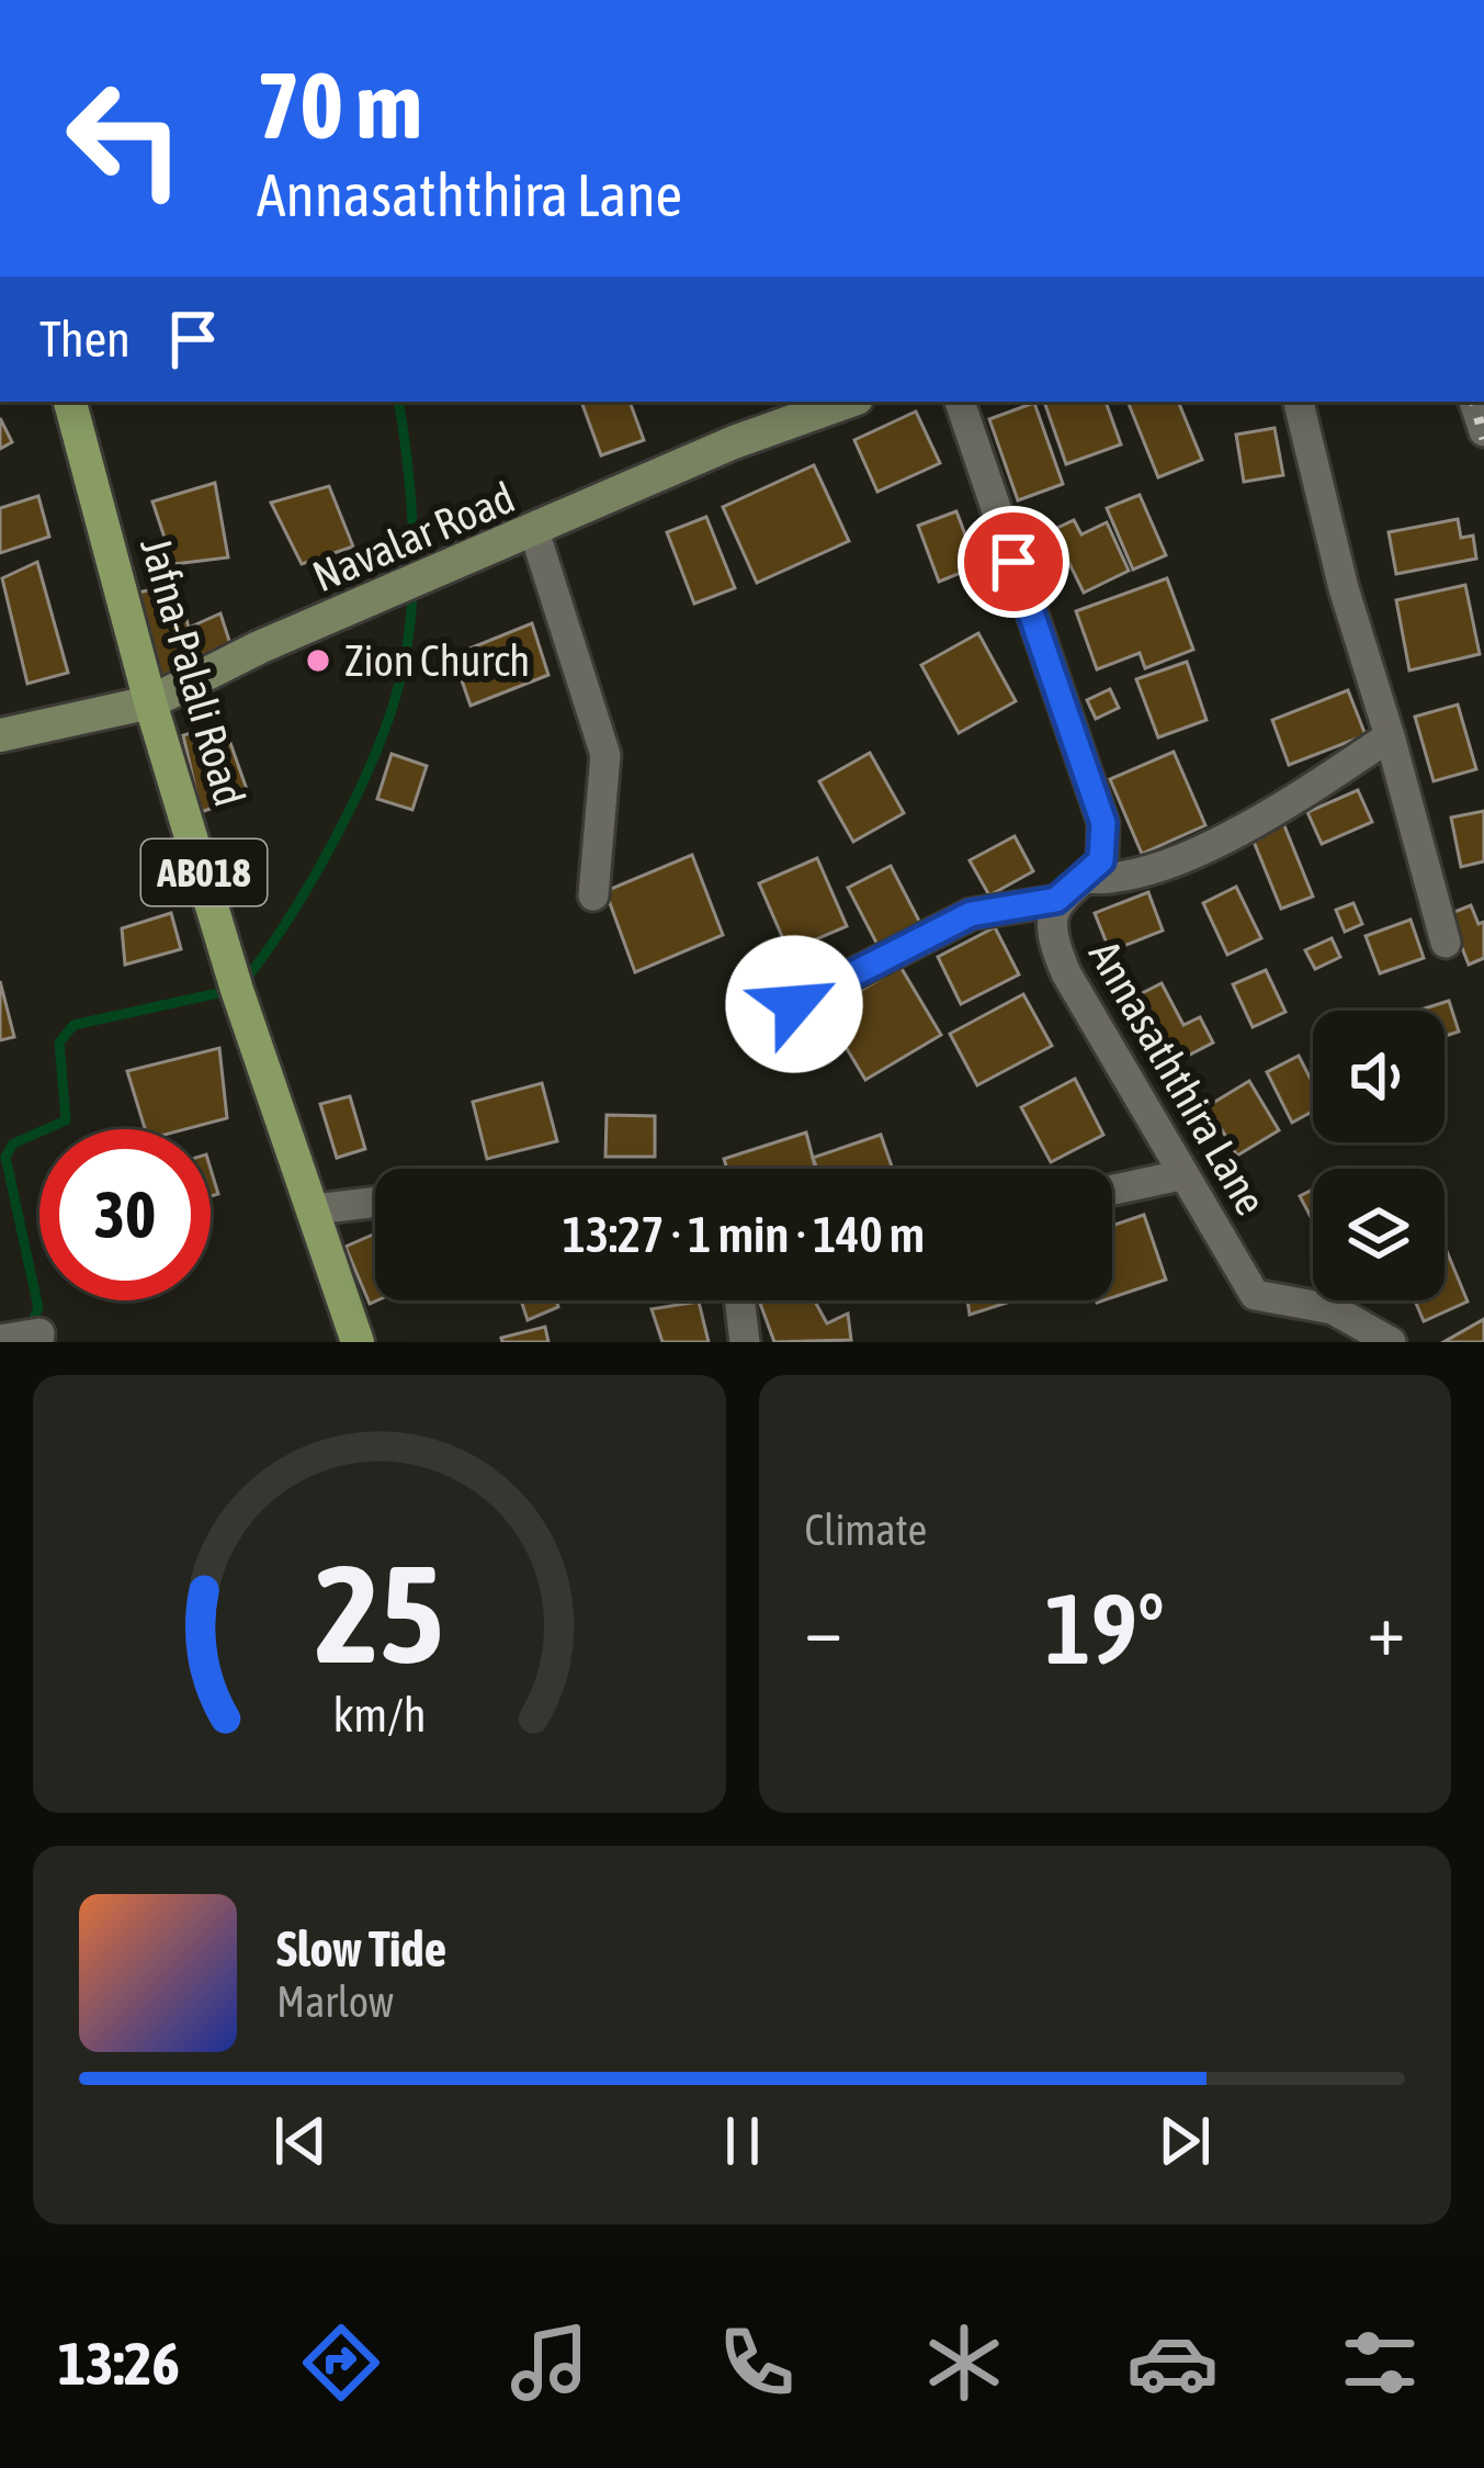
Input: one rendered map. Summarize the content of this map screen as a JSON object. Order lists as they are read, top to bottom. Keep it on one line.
{"streets":{"main road":["Jafna-Palali Road","AB018"],"street":["Navalar Road","Annasaththira Lane"]},"crossings":[["Navalar Road","Jafna-Palali Road"]],"places":["Zion Church"],"page":{"turn":["70 m","Annasaththira Lane"],"then":"Then","limit":"30","trip":"13:27 · 1 min · 140 m","tile":"Climate","heat":["−","19°","+"],"song":["Slow Tide","Marlow"],"tabs":"13:26","gauge":["25","km/h"]}}
